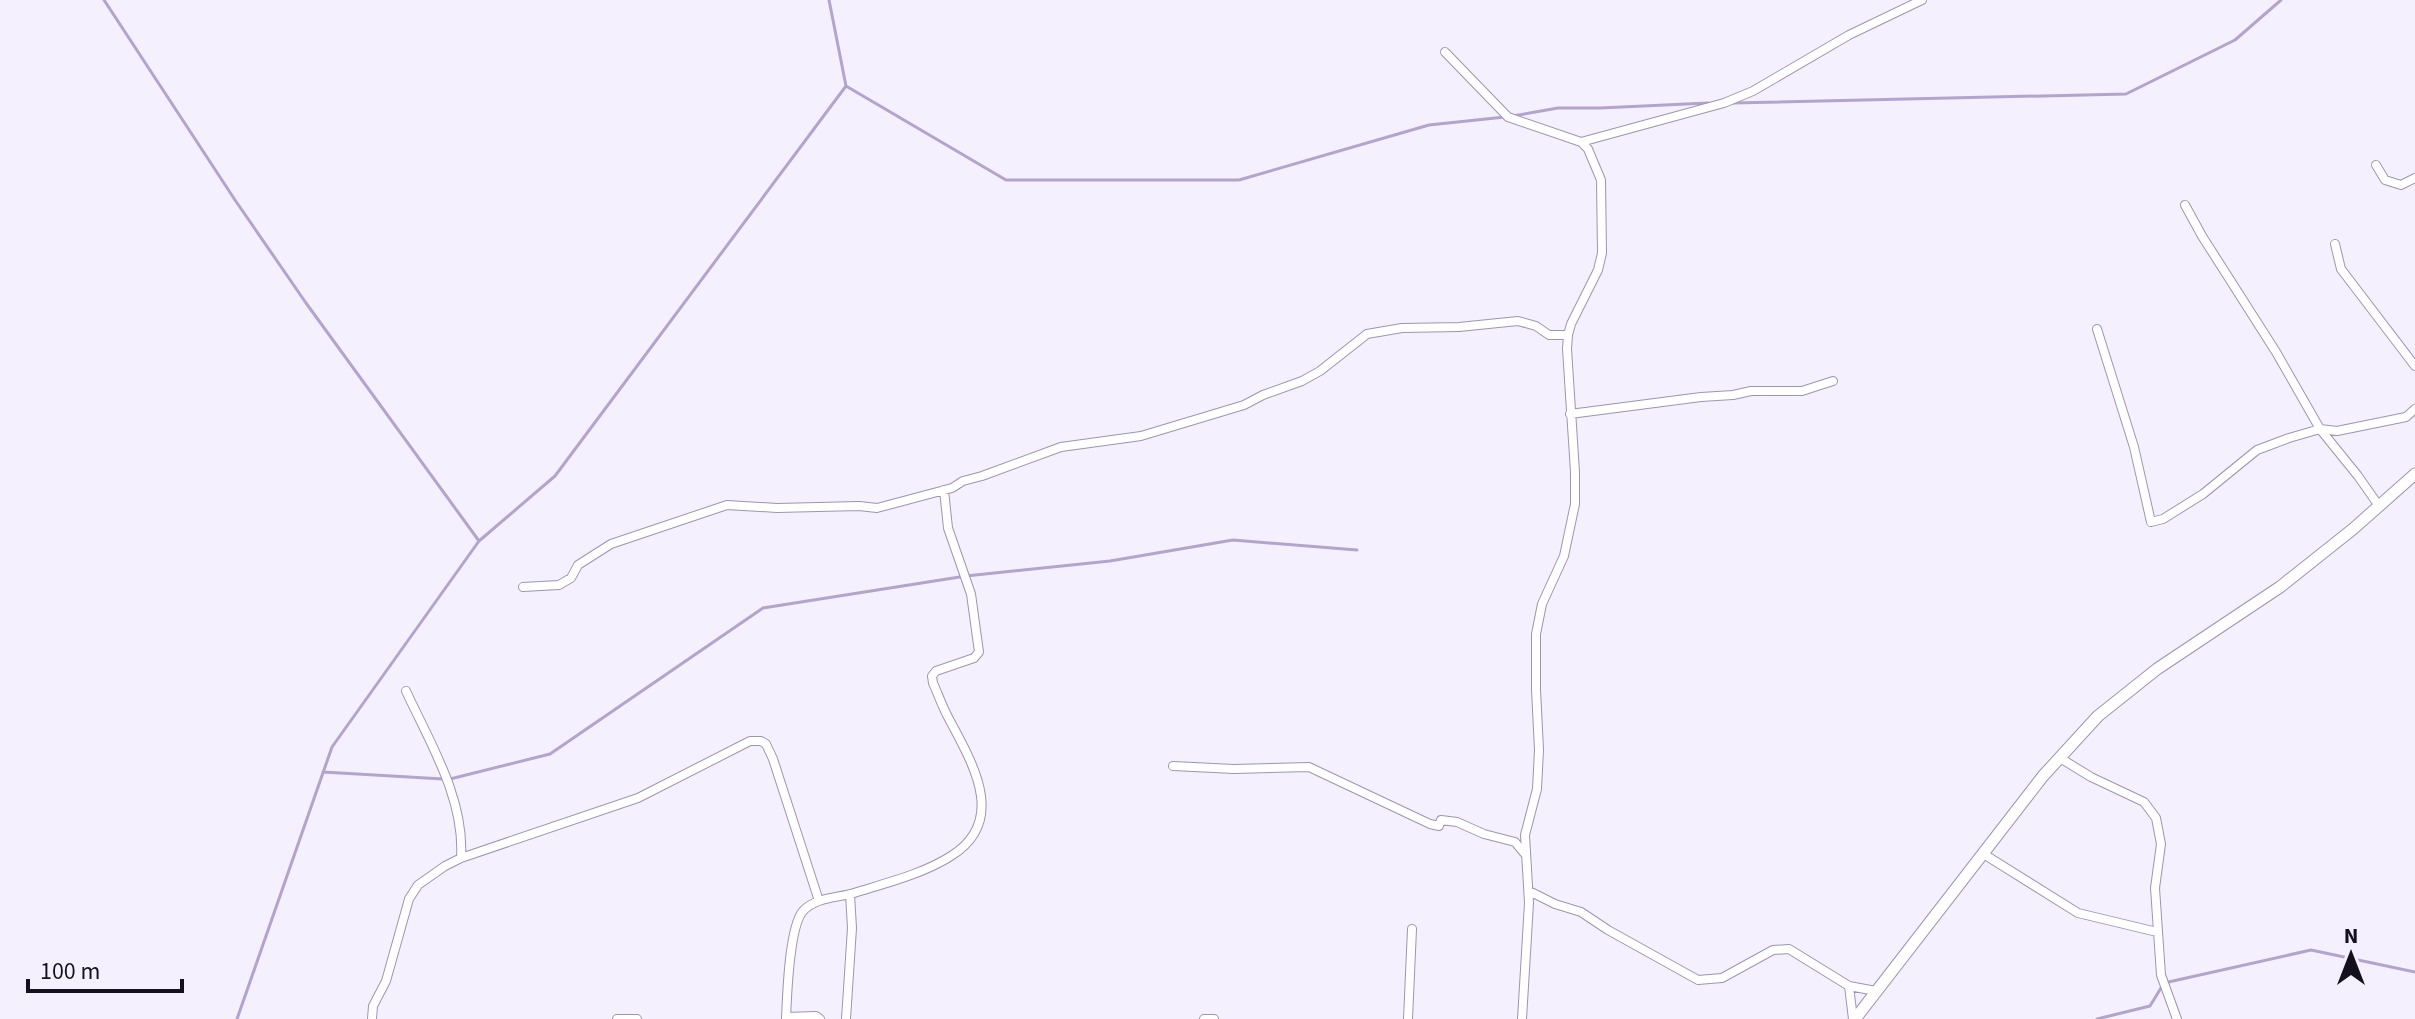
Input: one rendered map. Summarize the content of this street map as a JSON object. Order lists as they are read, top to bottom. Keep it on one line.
{"scale_bar":"100 m","north":"top"}
